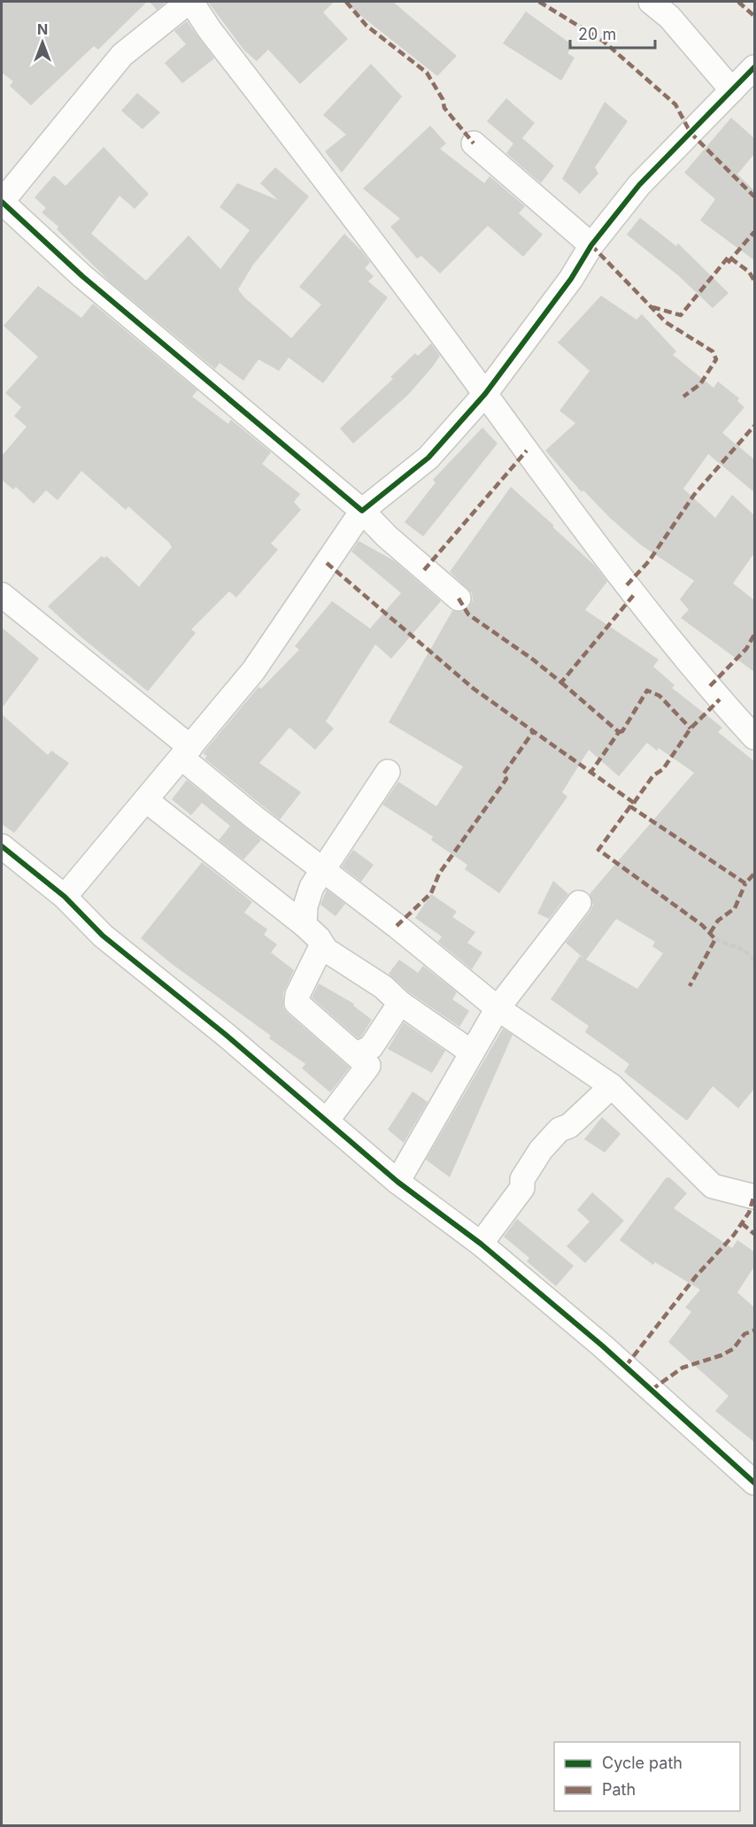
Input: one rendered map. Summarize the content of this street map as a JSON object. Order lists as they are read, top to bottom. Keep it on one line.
{"legend":["Cycle path","Path"],"scale_bar":"20 m","north":"top"}
